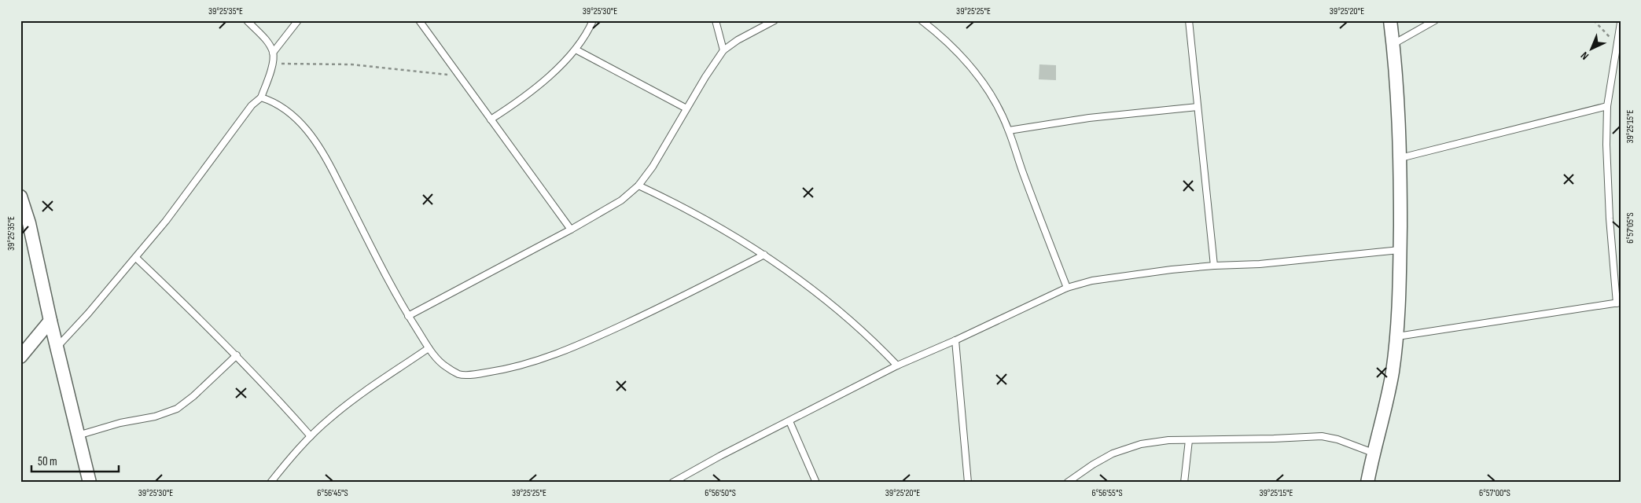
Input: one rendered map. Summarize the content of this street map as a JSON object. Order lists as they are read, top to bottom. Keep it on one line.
{"scale_bar":"50 m","north":"bottom left","coordinates":["39°25'35\"E","39°25'30\"E","39°25'25\"E","39°25'20\"E","39°25'15\"E","6°57'05\"S","6°56'45\"S","6°56'50\"S","6°56'55\"S","6°57'00\"S"]}
